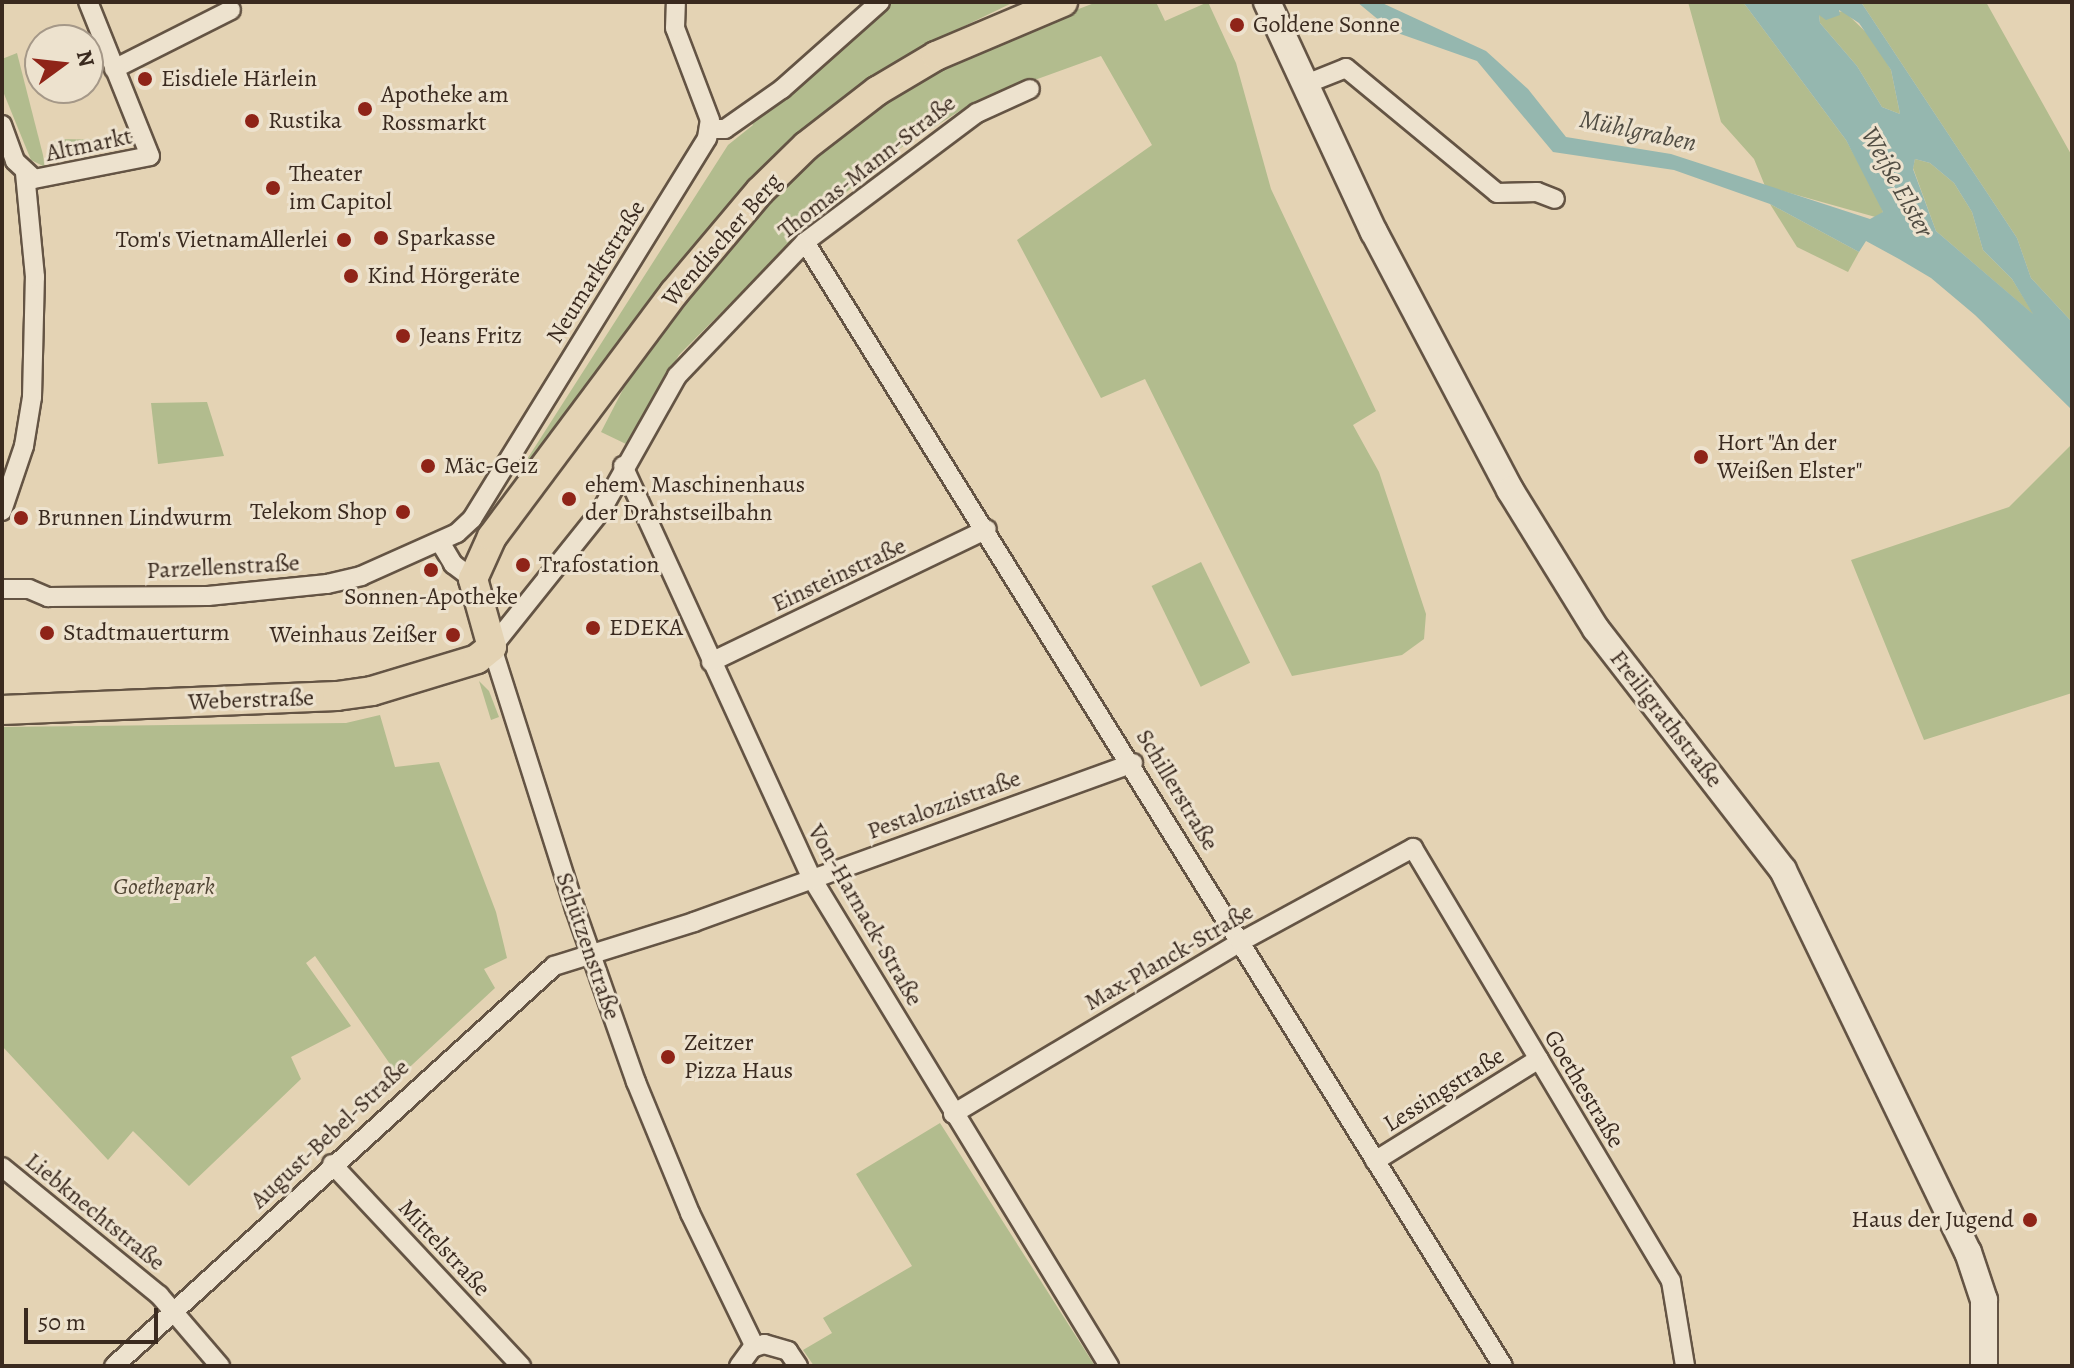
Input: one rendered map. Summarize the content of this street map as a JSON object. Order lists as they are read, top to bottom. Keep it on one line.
{"streets":{"main road":["Wendischer Berg","Weberstraße","Schützenstraße"],"street":["Altmarkt","Thomas-Mann-Straße","Neumarktstraße","Parzellenstraße","Einsteinstraße","Freiligrathstraße","Schillerstraße","Pestalozzistraße","Von-Harnack-Straße","Max-Planck-Straße","Goethestraße","Lessingstraße","August-Bebel-Straße","Liebknechtstraße","Mittelstraße"]},"crossings":[["Thomas-Mann-Straße","Weberstraße"],["Thomas-Mann-Straße","Schillerstraße"],["Thomas-Mann-Straße","Von-Harnack-Straße"],["Thomas-Mann-Straße","Schützenstraße"],["Wendischer Berg","Schützenstraße"],["Neumarktstraße","Parzellenstraße"],["Neumarktstraße","Schützenstraße"],["Parzellenstraße","Schützenstraße"],["Einsteinstraße","Schillerstraße"],["Einsteinstraße","Von-Harnack-Straße"],["Weberstraße","Schützenstraße"],["Schillerstraße","Pestalozzistraße"],["Schillerstraße","Max-Planck-Straße"],["Schillerstraße","Lessingstraße"],["Pestalozzistraße","Von-Harnack-Straße"],["Pestalozzistraße","Schützenstraße"],["Pestalozzistraße","August-Bebel-Straße"],["Von-Harnack-Straße","Max-Planck-Straße"],["Schützenstraße","August-Bebel-Straße"],["Max-Planck-Straße","Goethestraße"],["Goethestraße","Lessingstraße"],["August-Bebel-Straße","Liebknechtstraße"],["August-Bebel-Straße","Mittelstraße"]],"water":["Mühlgraben","Weiße Elster"],"parks":["Goethepark"],"places":["Goldene Sonne","Eisdiele Härlein","Apotheke am Rossmarkt","Rustika","Theater im Capitol","Sparkasse","Tom's VietnamAllerlei","Kind Hörgeräte","Jeans Fritz","Hort \"An der Weißen Elster\"","Mäc-Geiz","ehem. Maschinenhaus der Drahstseilbahn","Telekom Shop","Brunnen Lindwurm","Trafostation","Sonnen-Apotheke","EDEKA","Stadtmauerturm","Weinhaus Zeißer","Zeitzer Pizza Haus","Haus der Jugend"],"scale_bar":"50 m","north":"right"}
